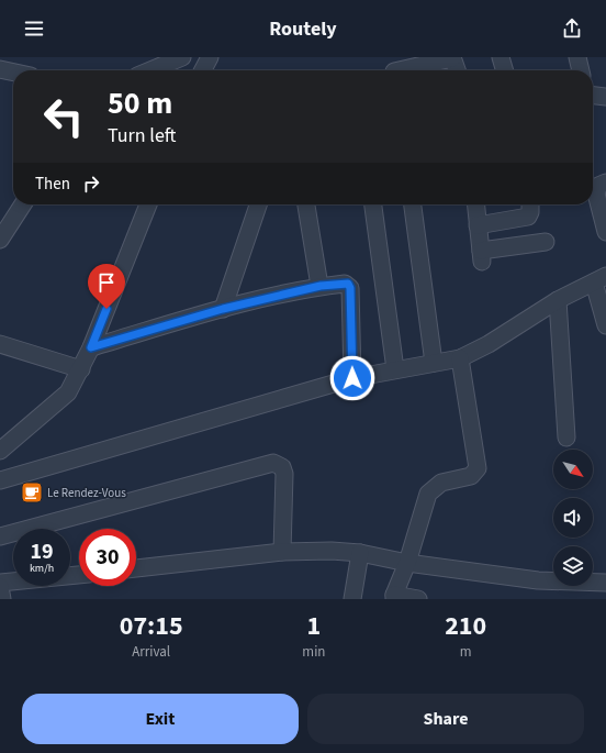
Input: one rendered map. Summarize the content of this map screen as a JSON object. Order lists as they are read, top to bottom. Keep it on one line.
{"places":{"cafe":["Le Rendez-Vous"]},"north":"bottom right","page":{"header":"Routely","turn":["50 m","Turn left"],"then":"Then","speed":"19 km/h","limit":"30","eta":["07:15","Arrival","1","min","210","m"],"buttons":["Exit","Share"]}}
